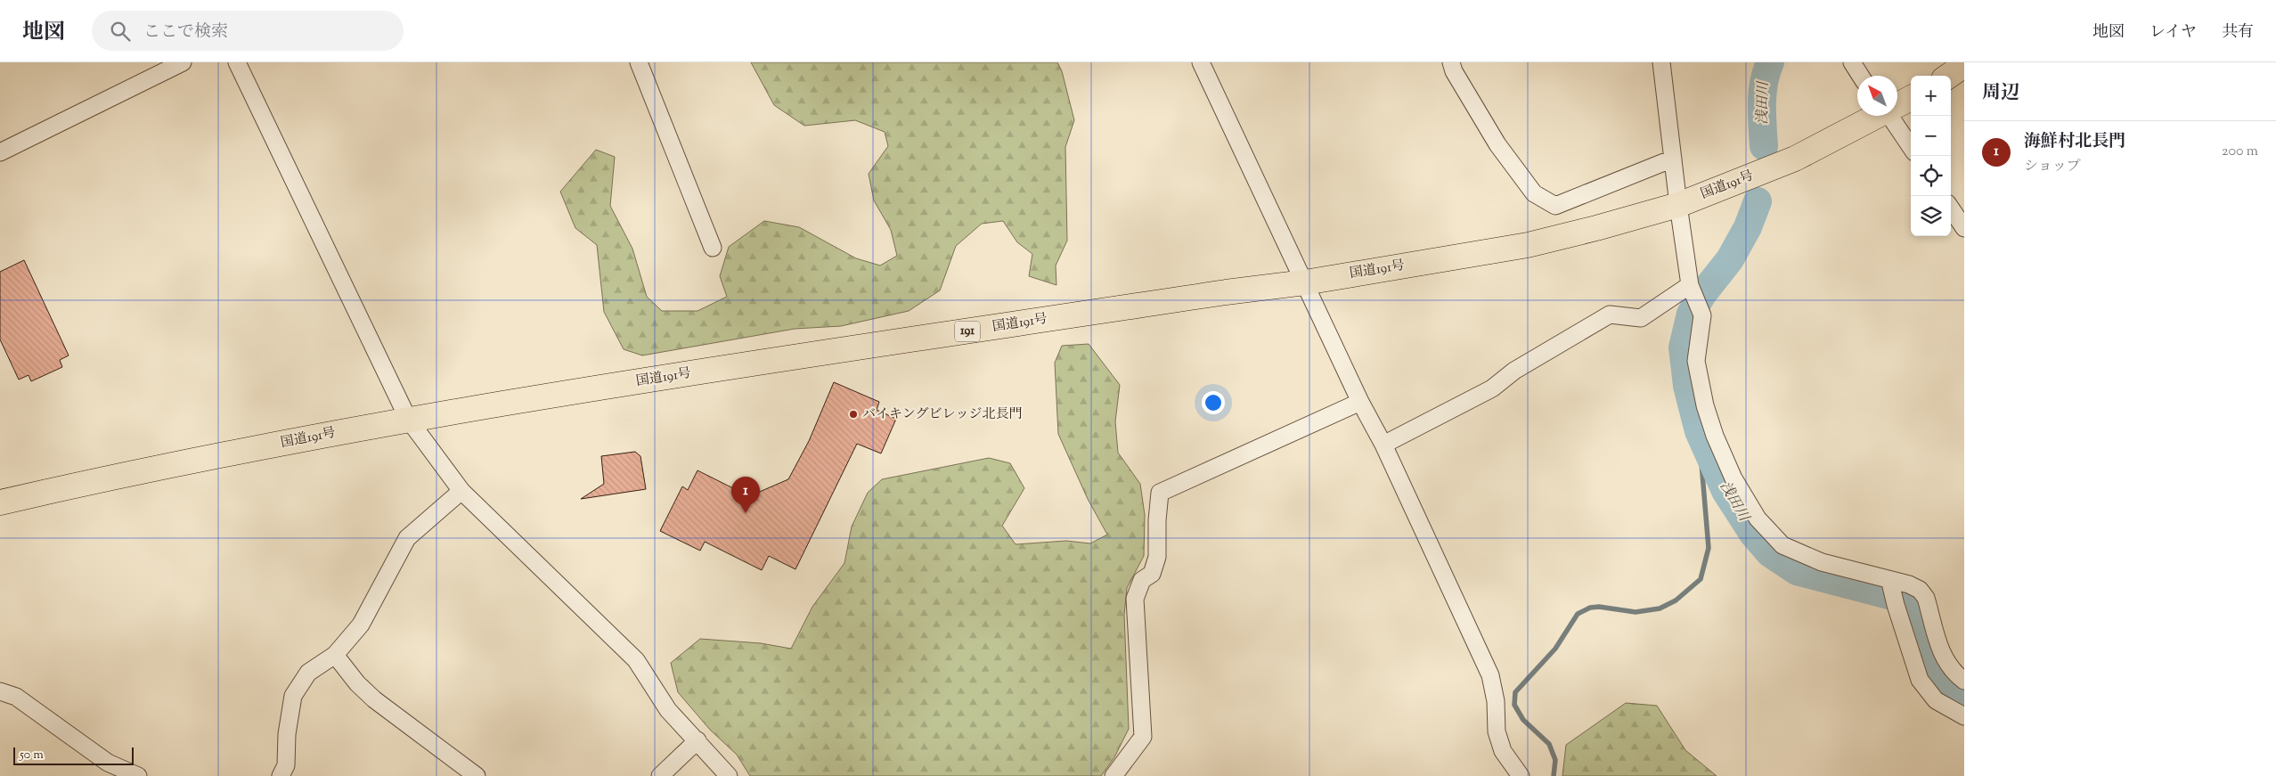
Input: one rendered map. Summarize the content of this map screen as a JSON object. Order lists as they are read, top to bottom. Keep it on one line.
{"streets":{"highway":["国道191号","191"]},"water":["浅田川"],"places":["バイキングビレッジ北長門"],"scale_bar":"50 m","north":"top left","page":{"header":"地図","search":"ここで検索","nav":["地図","レイヤ","共有"],"heading":"周辺","map_buttons":["+","−"],"list":[{"mark":"1","name":"海鮮村北長門","note":"ショップ","value":"200 m"}],"pins":"1","scale":"50 m"}}
